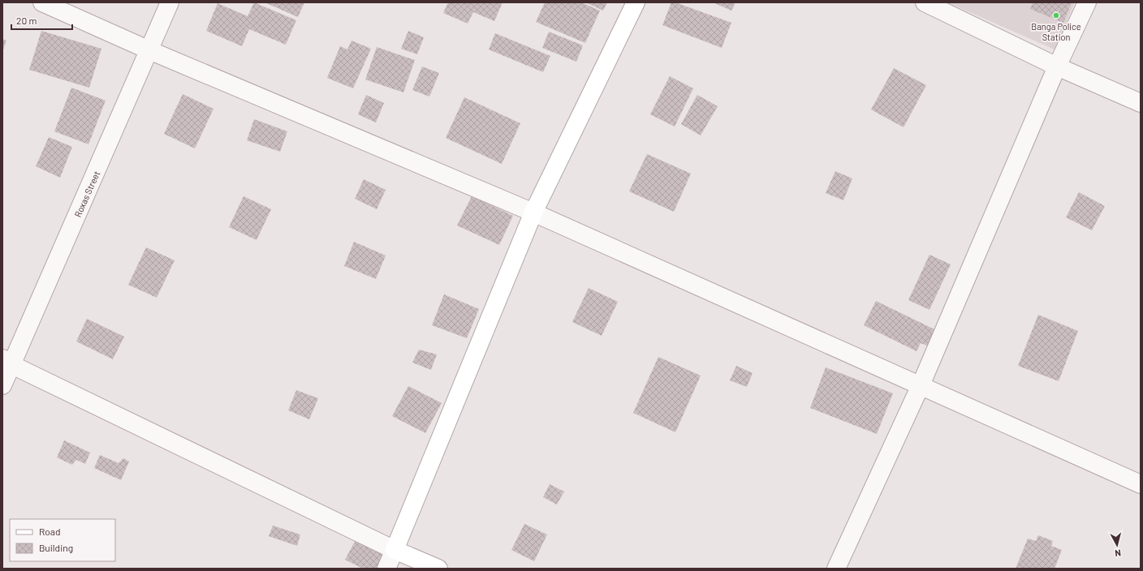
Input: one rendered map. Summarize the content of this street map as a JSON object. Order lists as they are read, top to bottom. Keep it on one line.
{"streets":{"street":["Roxas Street"]},"places":["Banga Police Station"],"legend":["Road","Building"],"scale_bar":"20 m","north":"bottom"}
